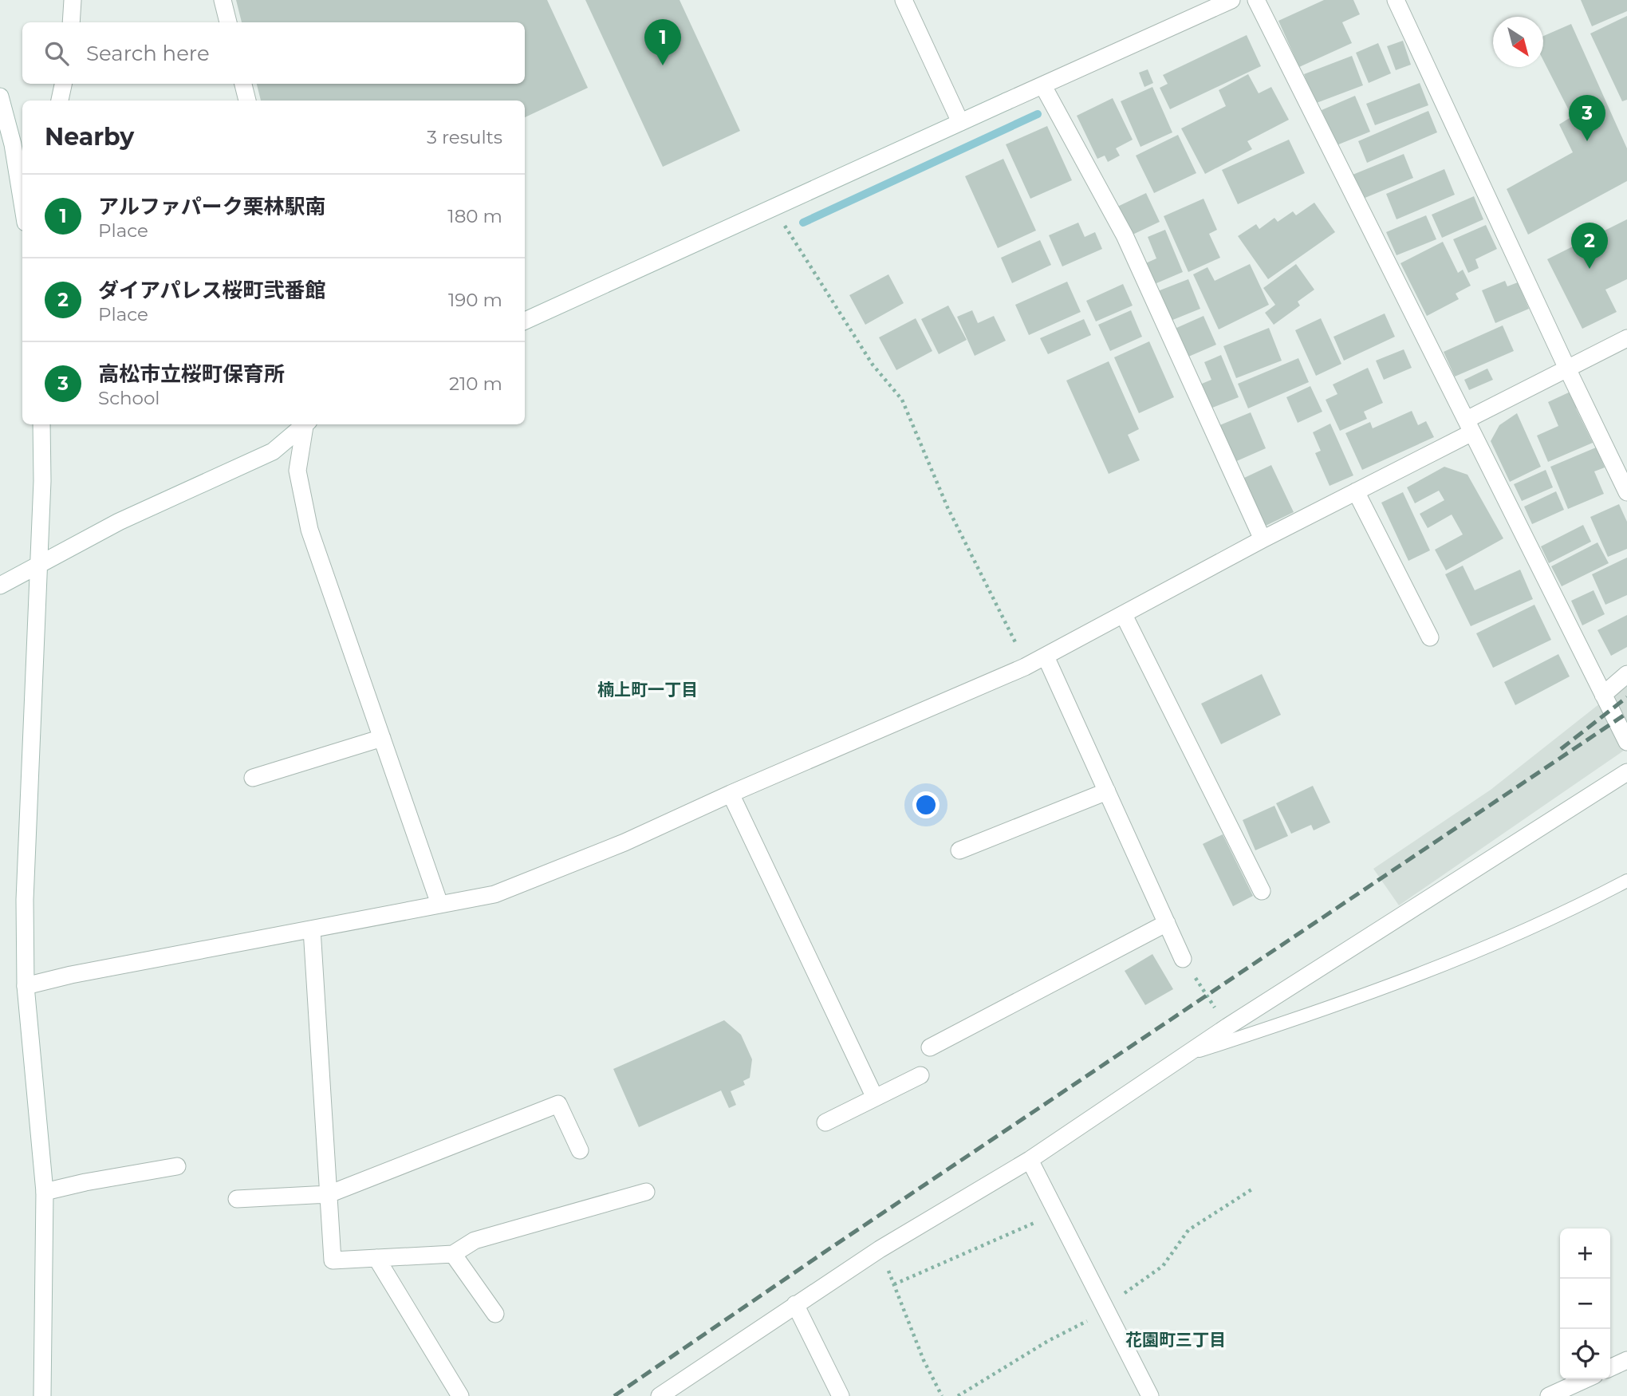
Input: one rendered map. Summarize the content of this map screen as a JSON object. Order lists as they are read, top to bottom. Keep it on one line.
{"districts":["楠上町一丁目","花園町三丁目"],"north":"bottom right","page":{"pins":["1","3","2"],"search":"Search here","heading":["Nearby","3 results"],"list":[{"mark":"1","name":"アルファパーク栗林駅南","note":"Place","value":"180 m"},{"mark":"2","name":"ダイアパレス桜町弐番館","note":"Place","value":"190 m"},{"mark":"3","name":"高松市立桜町保育所","note":"School","value":"210 m"}],"map_buttons":["+","−"]}}
